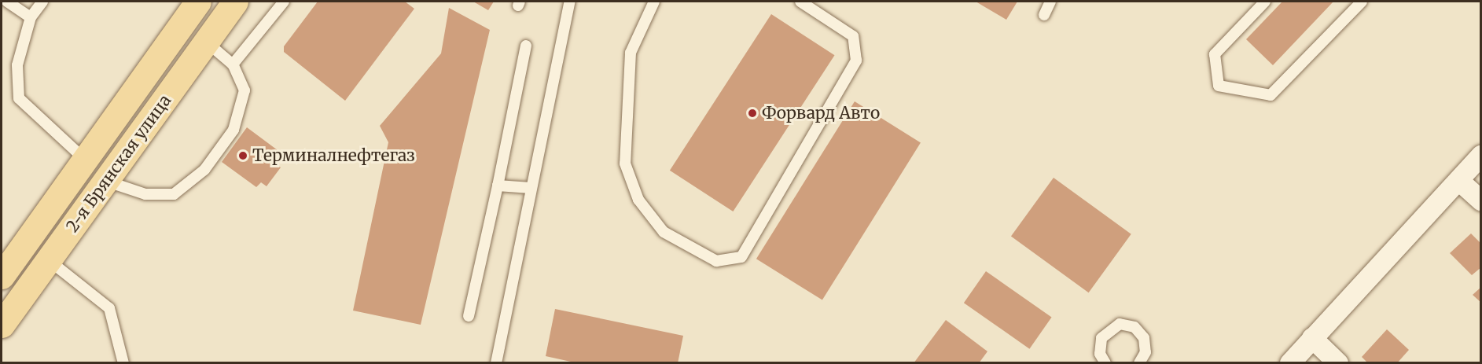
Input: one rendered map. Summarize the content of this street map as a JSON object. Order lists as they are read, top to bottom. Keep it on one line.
{"streets":{"main road":["2-я Брянская улица"]},"places":["Форвард Авто","Терминалнефтегаз"]}
